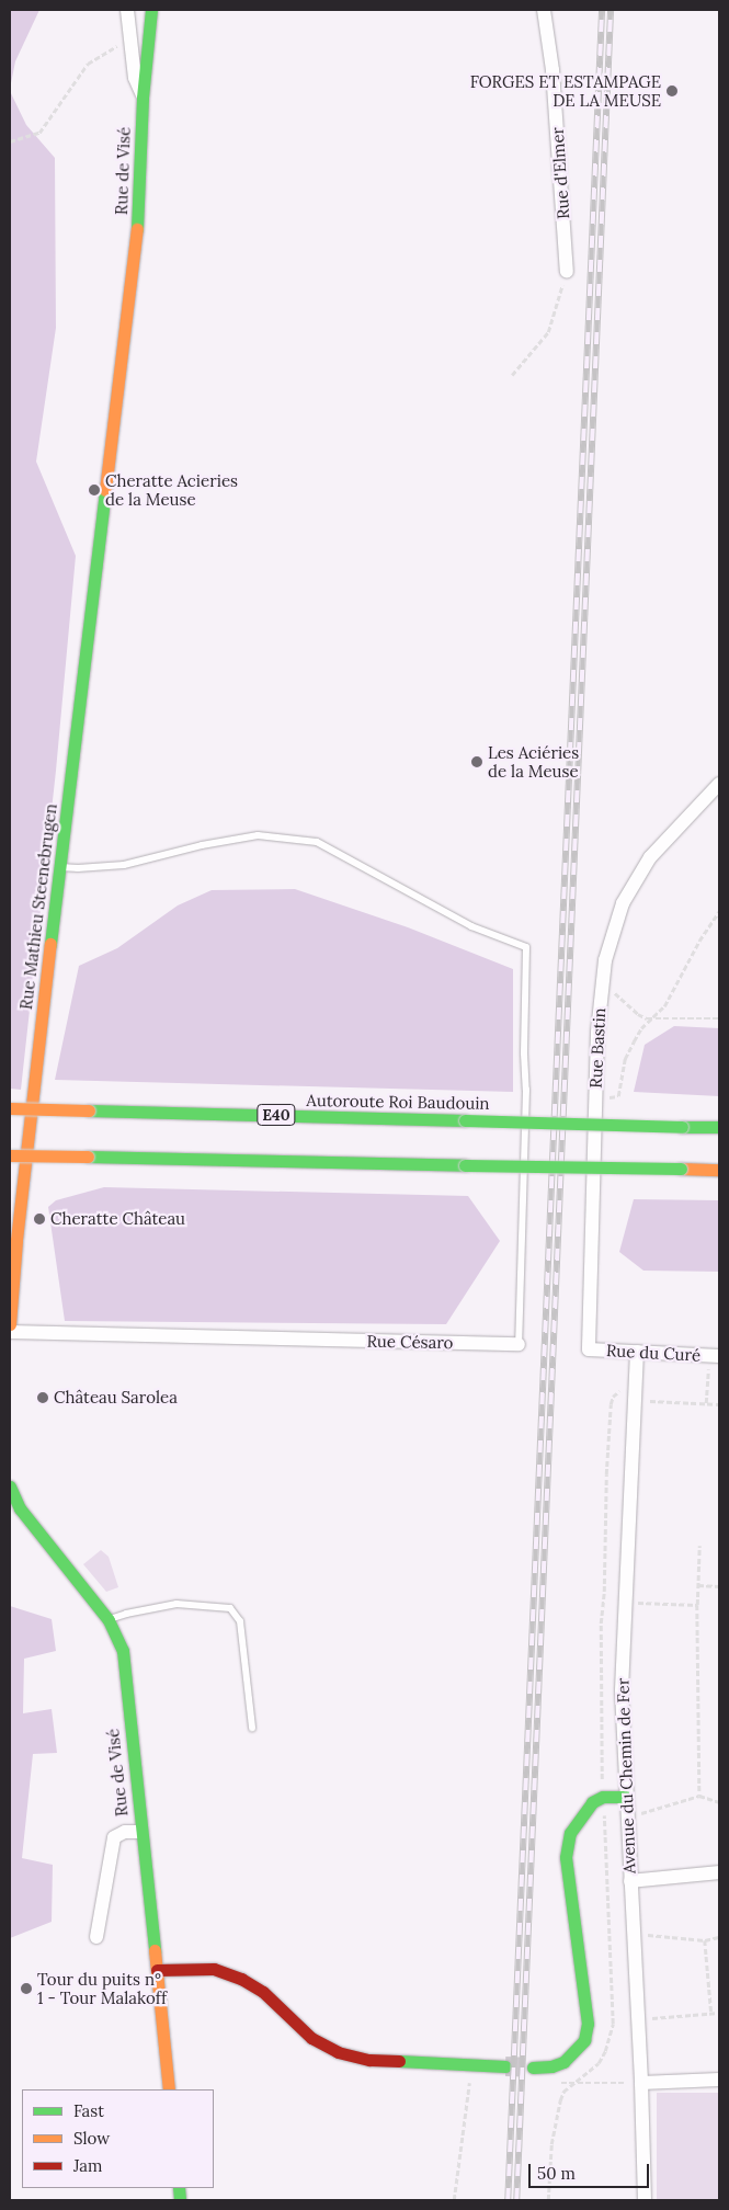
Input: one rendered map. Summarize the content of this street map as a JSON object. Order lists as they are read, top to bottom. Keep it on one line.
{"streets":{"main road":["Rue de Visé","Rue Mathieu Steenebrugen","Autoroute Roi Baudouin","E40"],"street":["Rue d'Elmer","Rue Bastin","Rue Césaro","Rue du Curé","Avenue du Chemin de Fer"]},"crossings":[["Rue de Visé","Rue Mathieu Steenebrugen"],["Rue Mathieu Steenebrugen","Rue Césaro"],["Rue Bastin","Rue du Curé"],["Rue du Curé","Avenue du Chemin de Fer"]],"places":["FORGES ET ESTAMPAGE DE LA MEUSE","Cheratte Acieries de la Meuse","Les Aciéries de la Meuse","Cheratte Château","Château Sarolea","Tour du puits n° 1 - Tour Malakoff"],"legend":["Fast","Slow","Jam"],"scale_bar":"50 m"}
